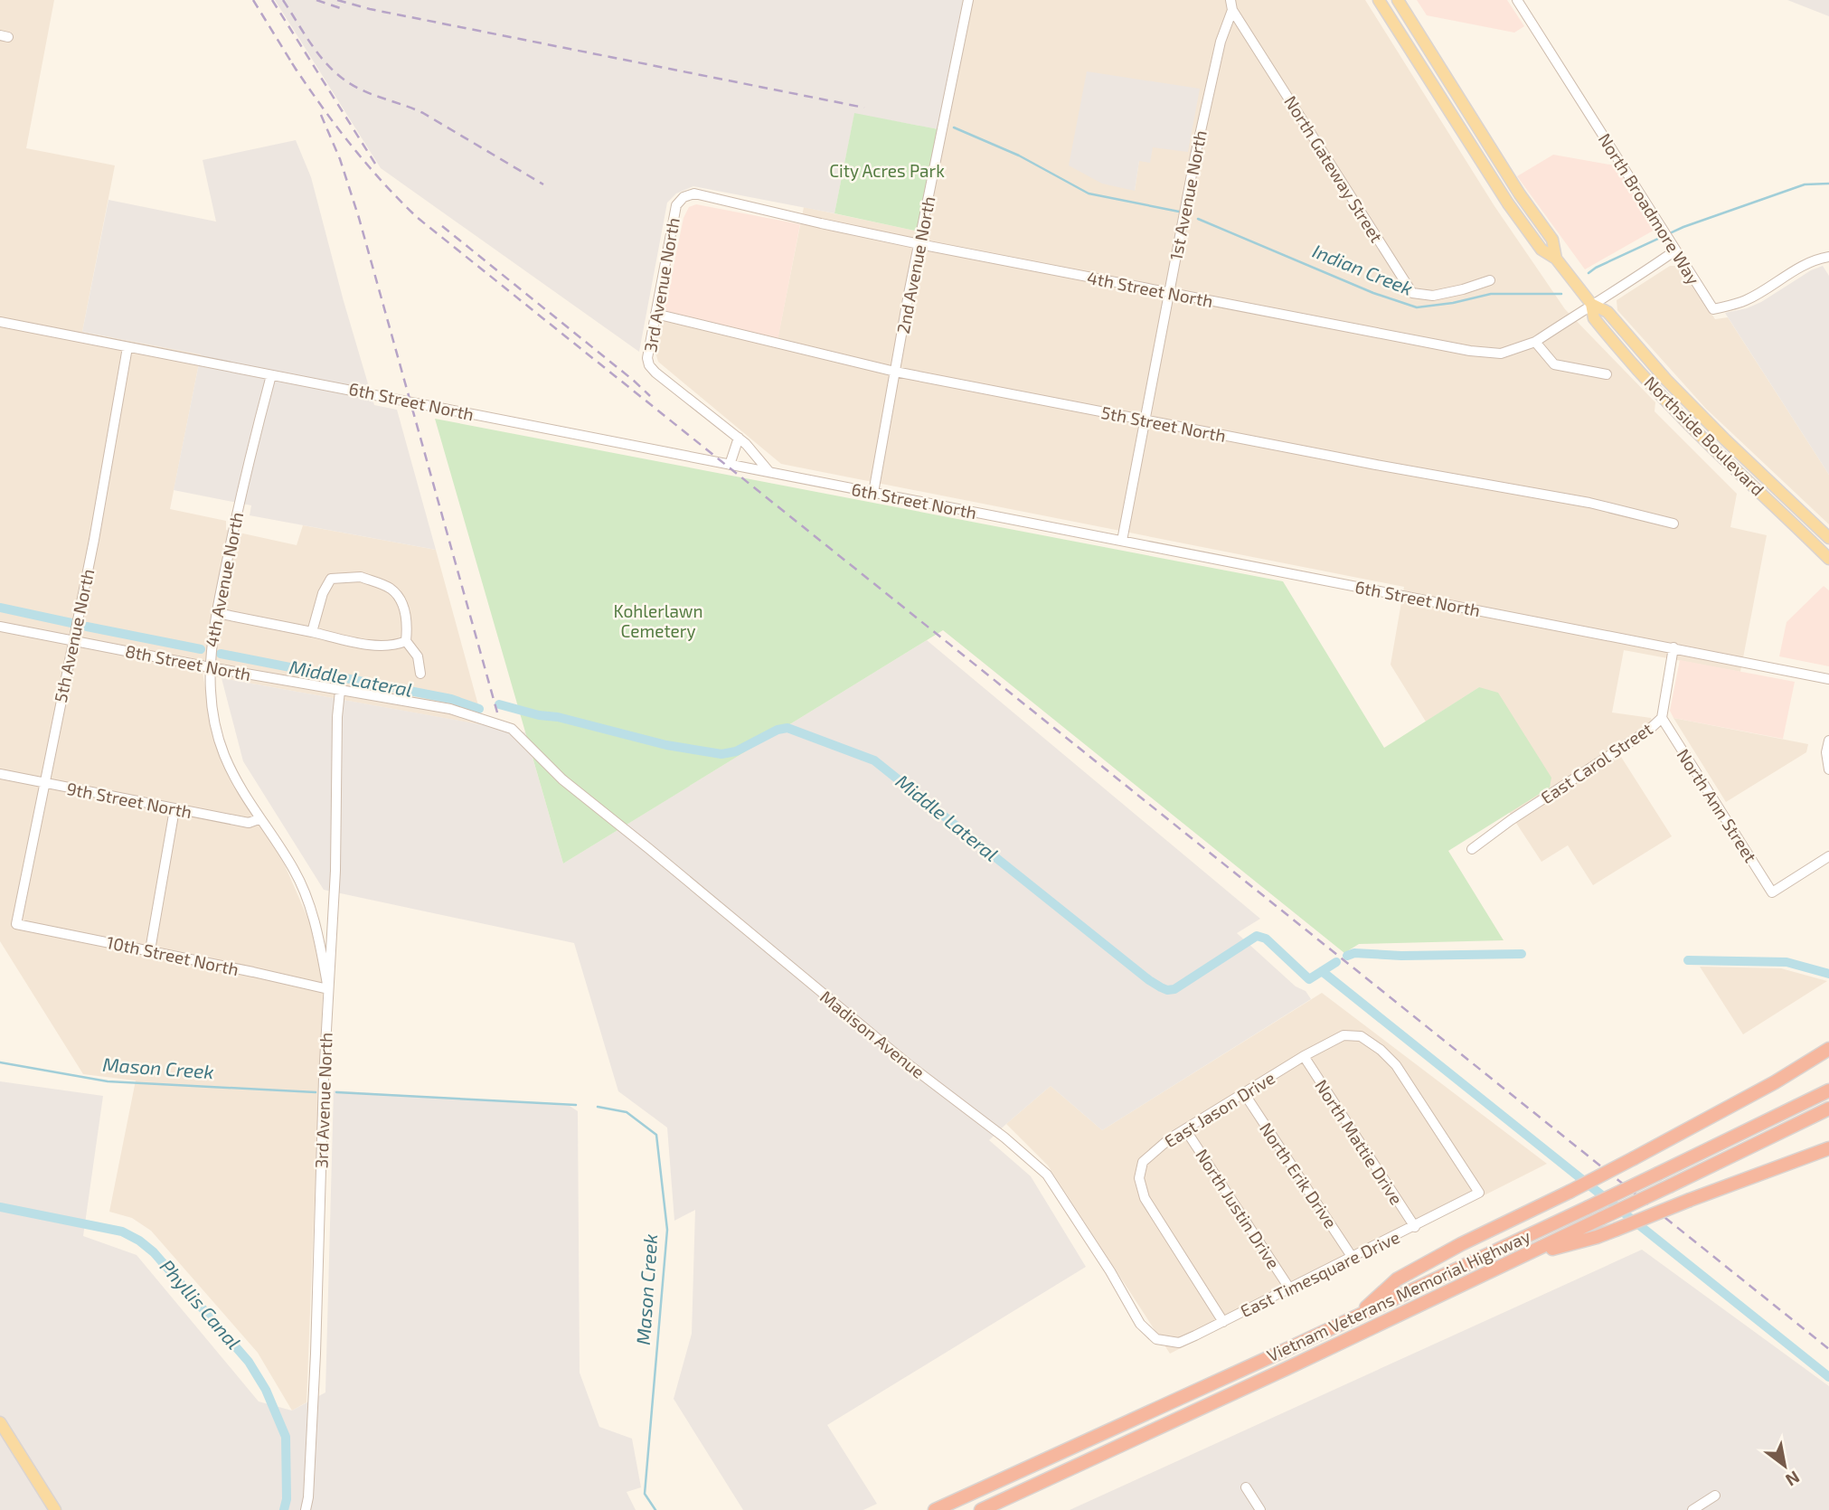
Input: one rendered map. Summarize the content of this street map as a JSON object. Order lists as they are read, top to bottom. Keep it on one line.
{"streets":{"highway":["Vietnam Veterans Memorial Highway"],"main road":["Northside Boulevard"],"street":["North Gateway Street","1st Avenue North","North Broadmore Way","2nd Avenue North","3rd Avenue North","4th Street North","6th Street North","5th Street North","4th Avenue North","5th Avenue North","8th Street North","East Carol Street","9th Street North","North Ann Street","10th Street North","Madison Avenue","East Jason Drive","North Mattie Drive","North Erik Drive","North Justin Drive","East Timesquare Drive"]},"crossings":[["North Gateway Street","1st Avenue North"],["1st Avenue North","4th Street North"],["1st Avenue North","6th Street North"],["1st Avenue North","5th Street North"],["North Broadmore Way","4th Street North"],["2nd Avenue North","4th Street North"],["2nd Avenue North","6th Street North"],["2nd Avenue North","5th Street North"],["3rd Avenue North","4th Street North"],["3rd Avenue North","6th Street North"],["3rd Avenue North","5th Street North"],["3rd Avenue North","4th Avenue North"],["3rd Avenue North","8th Street North"],["3rd Avenue North","10th Street North"],["4th Street North","Northside Boulevard"],["6th Street North","4th Avenue North"],["6th Street North","5th Avenue North"],["6th Street North","East Carol Street"],["4th Avenue North","8th Street North"],["4th Avenue North","9th Street North"],["4th Avenue North","10th Street North"],["5th Avenue North","8th Street North"],["5th Avenue North","9th Street North"],["5th Avenue North","10th Street North"],["8th Street North","Madison Avenue"],["East Carol Street","North Ann Street"],["Madison Avenue","East Timesquare Drive"],["East Jason Drive","North Mattie Drive"],["East Jason Drive","North Erik Drive"],["East Jason Drive","North Justin Drive"],["East Jason Drive","East Timesquare Drive"],["North Mattie Drive","East Timesquare Drive"],["North Erik Drive","East Timesquare Drive"],["North Justin Drive","East Timesquare Drive"]],"water":["Indian Creek","Middle Lateral","Mason Creek","Phyllis Canal"],"parks":["City Acres Park","Kohlerlawn Cemetery"],"north":"bottom right"}
